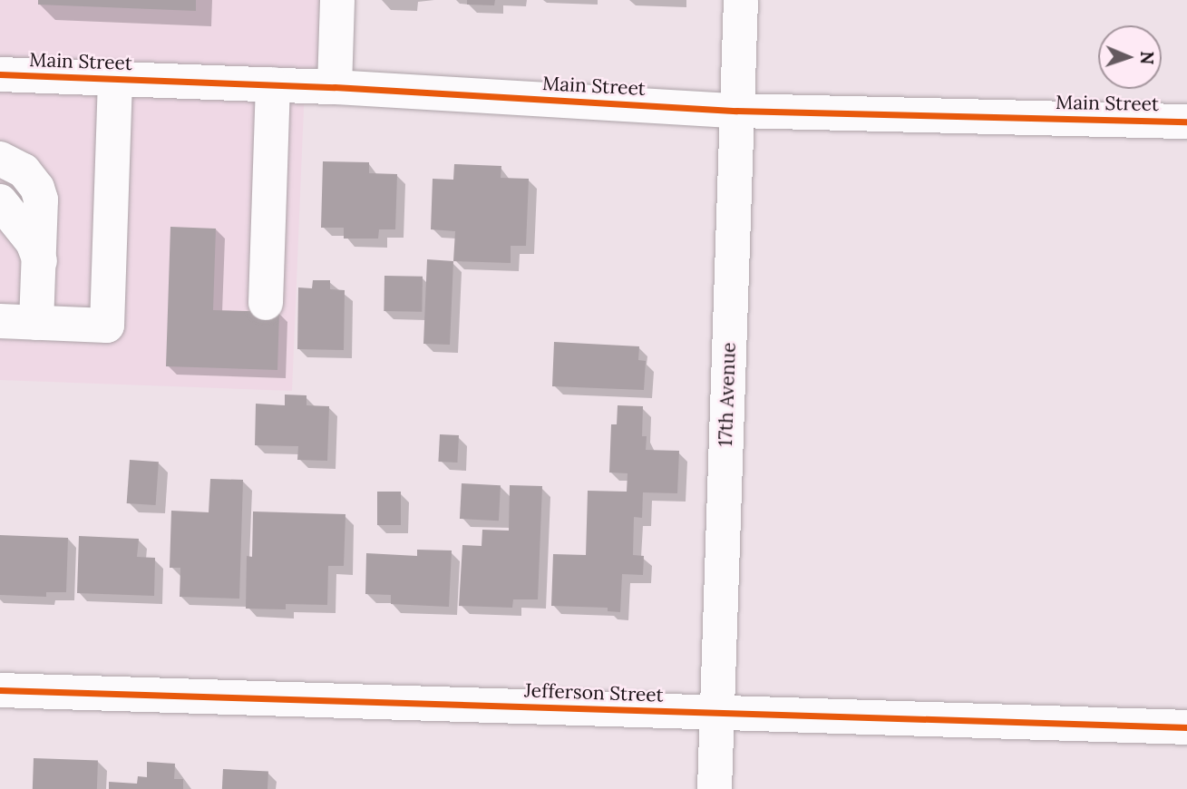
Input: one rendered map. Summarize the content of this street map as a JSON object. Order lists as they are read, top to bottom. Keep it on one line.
{"streets":{"street":["Main Street","17th Avenue","Jefferson Street"]},"crossings":[["Main Street","17th Avenue"],["17th Avenue","Jefferson Street"]],"north":"right"}
